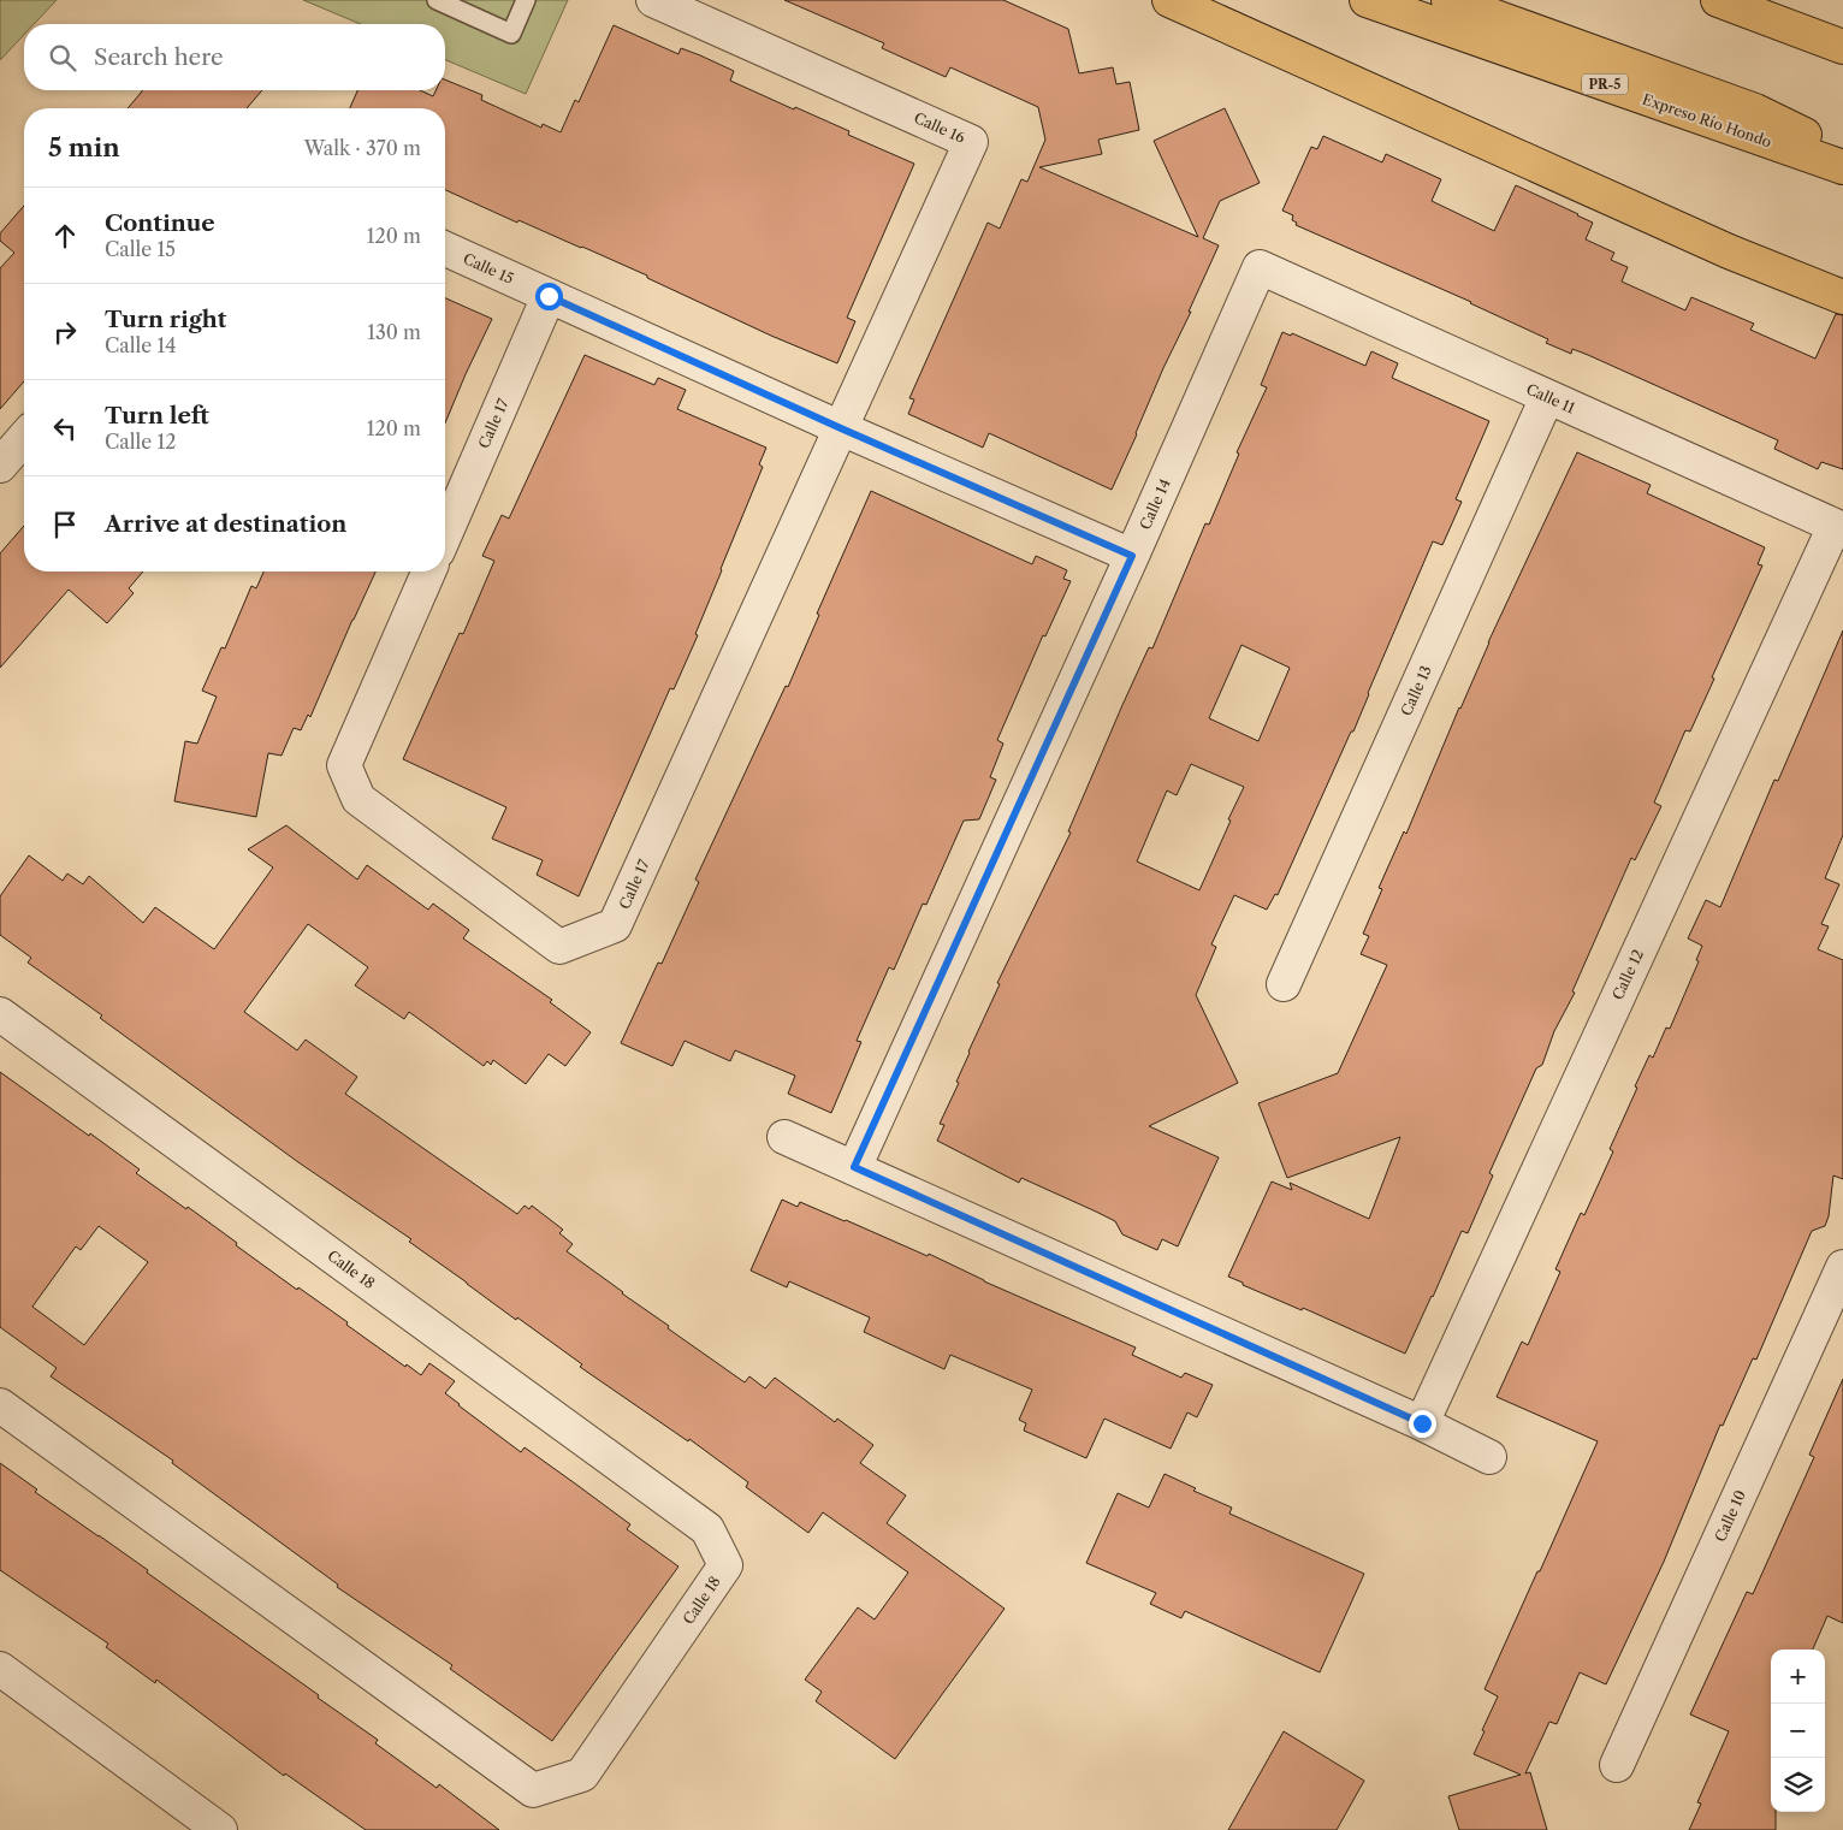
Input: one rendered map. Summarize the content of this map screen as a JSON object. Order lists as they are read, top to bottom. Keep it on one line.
{"streets":{"highway":["PR-5","Expreso Río Hondo"],"street":["Calle 16","Calle 15","Calle 11","Calle 17","Calle 14","Calle 13","Calle 12","Calle 18","Calle 10"]},"crossings":[["Calle 16","Calle 15"],["Calle 16","Calle 17"],["Calle 15","Calle 17"],["Calle 15","Calle 14"],["Calle 11","Calle 14"],["Calle 11","Calle 13"],["Calle 11","Calle 12"]],"page":{"search":"Search here","heading":["5 min","Walk · 370 m"],"list":[["Continue","Calle 15","120 m"],["Turn right","Calle 14","130 m"],["Turn left","Calle 12","120 m"],"Arrive at destination"],"map_buttons":["+","−"]}}
